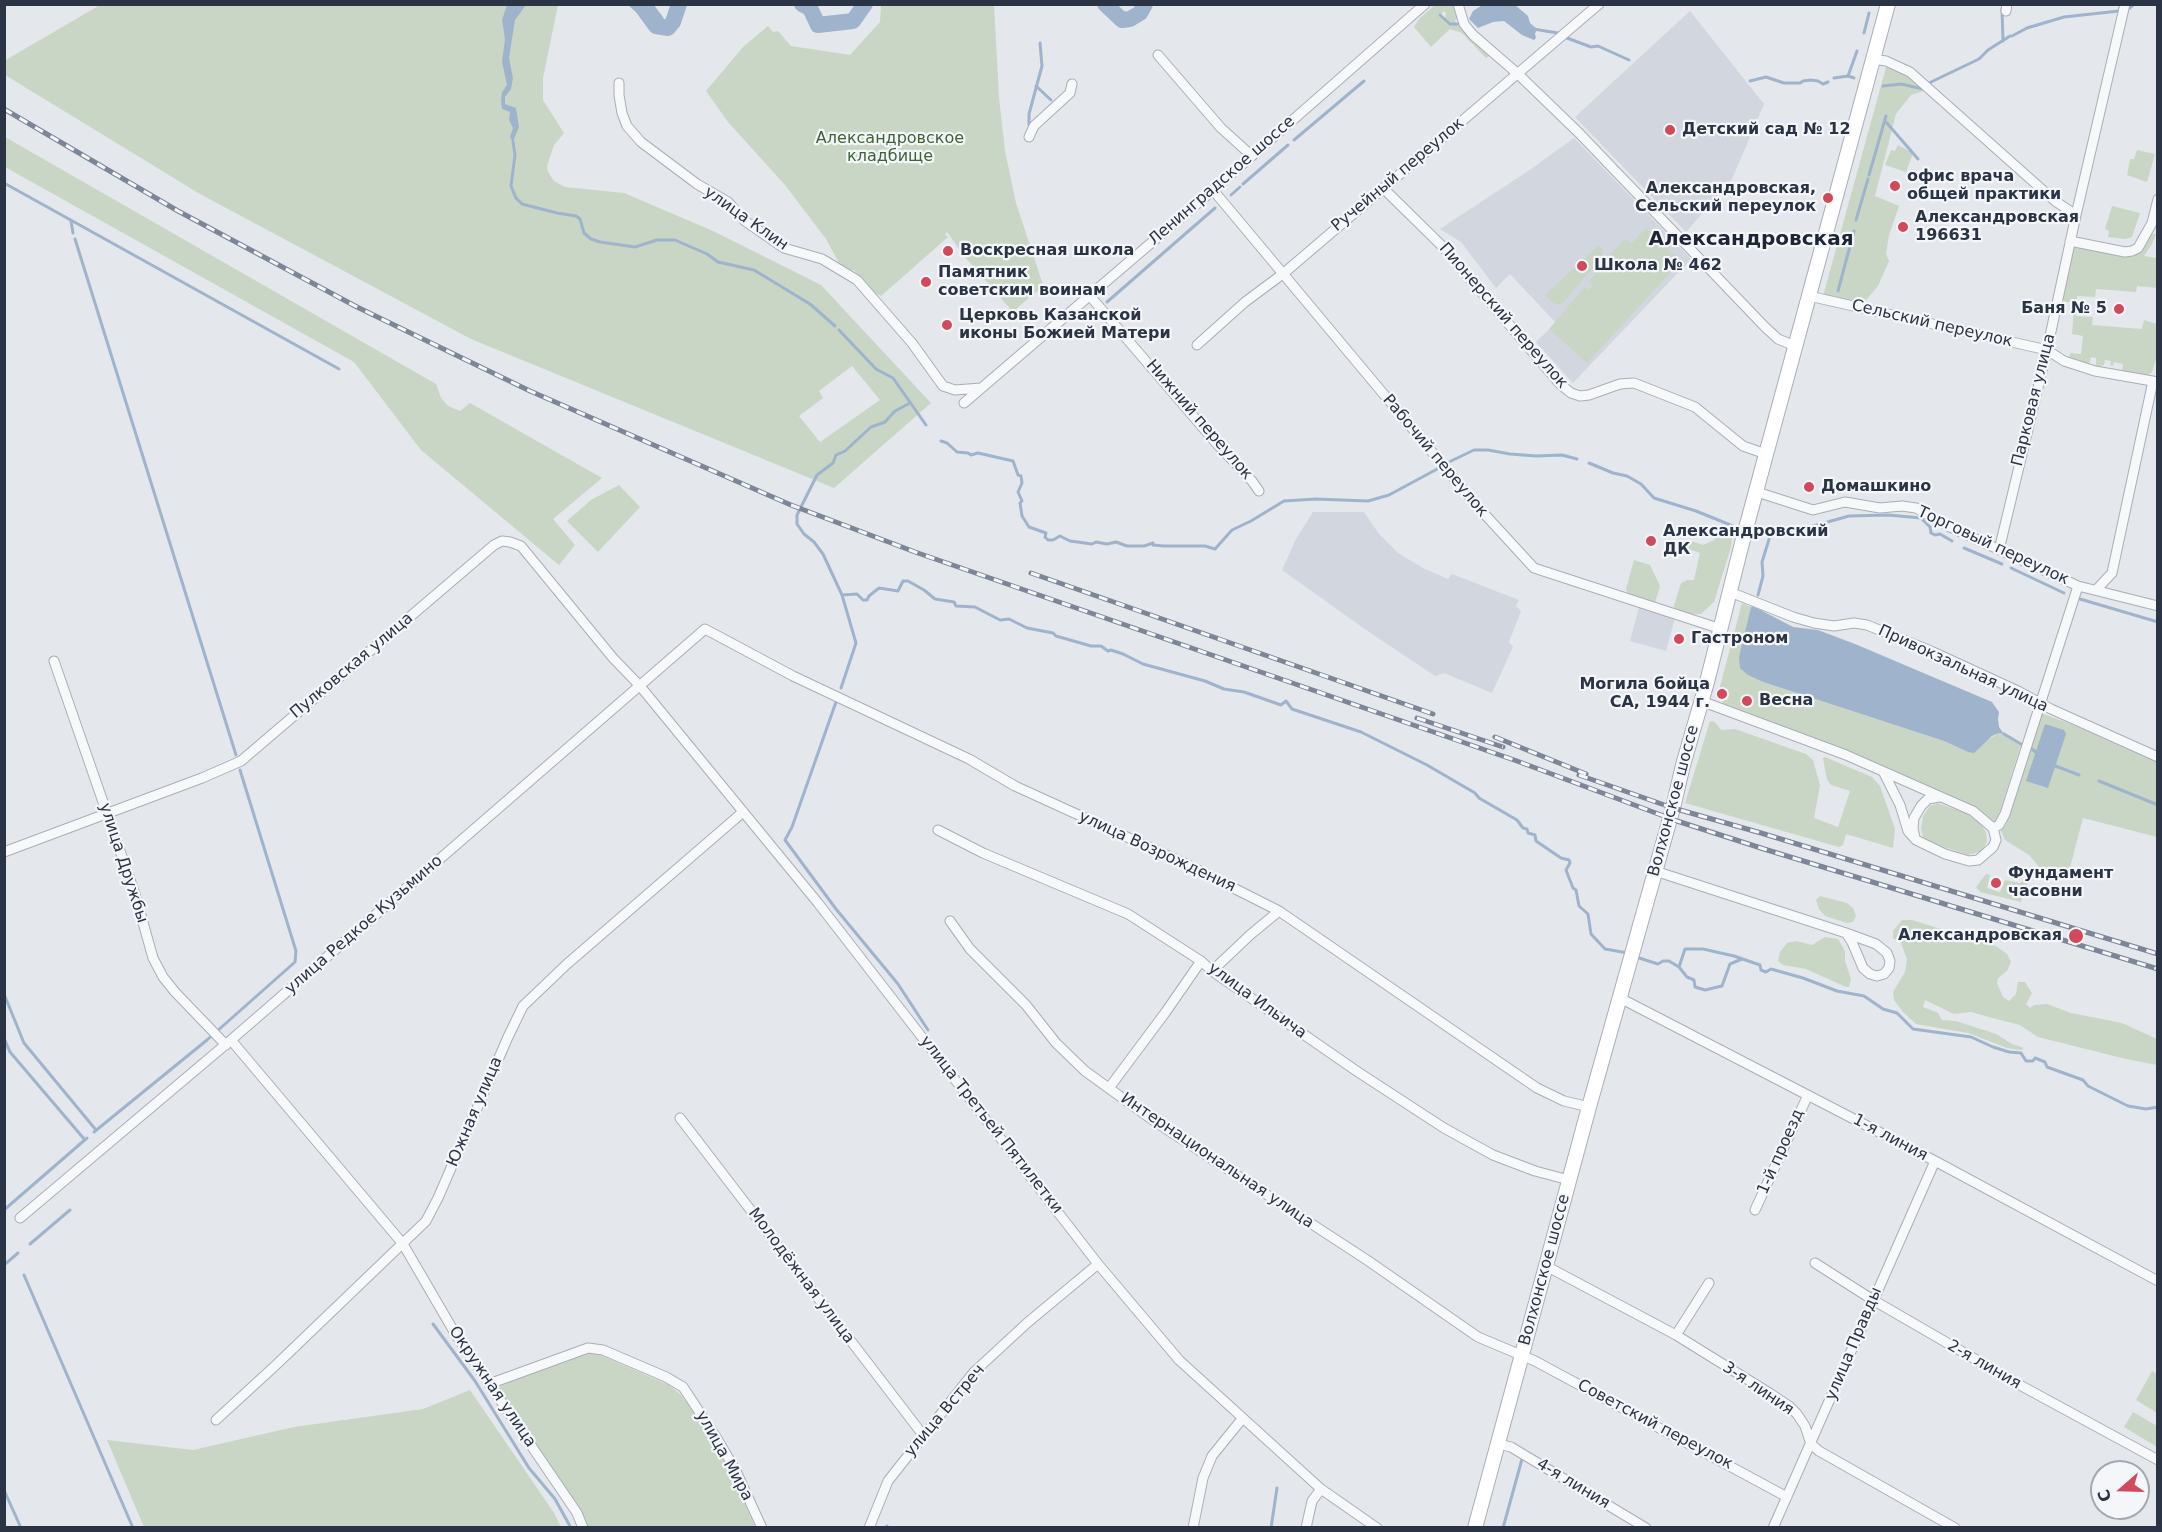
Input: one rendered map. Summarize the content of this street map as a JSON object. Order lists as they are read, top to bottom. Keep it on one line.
{"streets":{"main road":["Волхонское шоссе"],"street":["Ручейный переулок","Ленинградское шоссе","улица Клин","Пионерский переулок","Сельский переулок","Парковая улица","Нижний переулок","Рабочий переулок","Торговый переулок","Пулковская улица","Привокзальная улица","улица Возрождения","улица Дружбы","улица Редкое Кузьмино","улица Ильича","Южная улица","улица Третьей Пятилетки","1-я линия","1-й проезд","Интернациональная улица","Молодёжная улица","улица Правды","2-я линия","Окружная улица","3-я линия","улица Встреч","Советский переулок","улица Мира","4-я линия"]},"crossings":[["Ручейный переулок","Пионерский переулок"],["Ручейный переулок","Рабочий переулок"],["Ленинградское шоссе","улица Клин"],["Ленинградское шоссе","Нижний переулок"],["Ленинградское шоссе","Рабочий переулок"],["Пионерский переулок","Волхонское шоссе"],["Сельский переулок","Парковая улица"],["Сельский переулок","Волхонское шоссе"],["Парковая улица","Торговый переулок"],["Рабочий переулок","Волхонское шоссе"],["Торговый переулок","Волхонское шоссе"],["Пулковская улица","улица Дружбы"],["Пулковская улица","улица Редкое Кузьмино"],["Пулковская улица","улица Третьей Пятилетки"],["Привокзальная улица","Волхонское шоссе"],["Волхонское шоссе","улица Возрождения"],["Волхонское шоссе","улица Ильича"],["Волхонское шоссе","1-я линия"],["Волхонское шоссе","Интернациональная улица"],["Волхонское шоссе","3-я линия"],["Волхонское шоссе","Советский переулок"],["Волхонское шоссе","4-я линия"],["улица Возрождения","улица Редкое Кузьмино"],["улица Дружбы","улица Редкое Кузьмино"],["улица Дружбы","Южная улица"],["улица Дружбы","Окружная улица"],["улица Редкое Кузьмино","улица Третьей Пятилетки"],["Южная улица","улица Третьей Пятилетки"],["Южная улица","Окружная улица"],["улица Третьей Пятилетки","улица Встреч"],["1-я линия","1-й проезд"],["1-я линия","улица Правды"],["Интернациональная улица","Советский переулок"],["Молодёжная улица","улица Встреч"],["улица Правды","2-я линия"],["улица Правды","3-я линия"],["улица Правды","Советский переулок"],["Окружная улица","улица Мира"]],"districts":["Александровская"],"parks":["Александровское кладбище"],"places":["Детский сад № 12","офис врача общей практики","Александровская, Сельский переулок","Александровская 196631","Воскресная школа","Школа № 462","Памятник советским воинам","Баня № 5","Церковь Казанской иконы Божией Матери","Домашкино","Александровский ДК","Гастроном","Могила бойца СА, 1944 г.","Весна","Фундамент часовни","Александровская"],"north":"left"}
